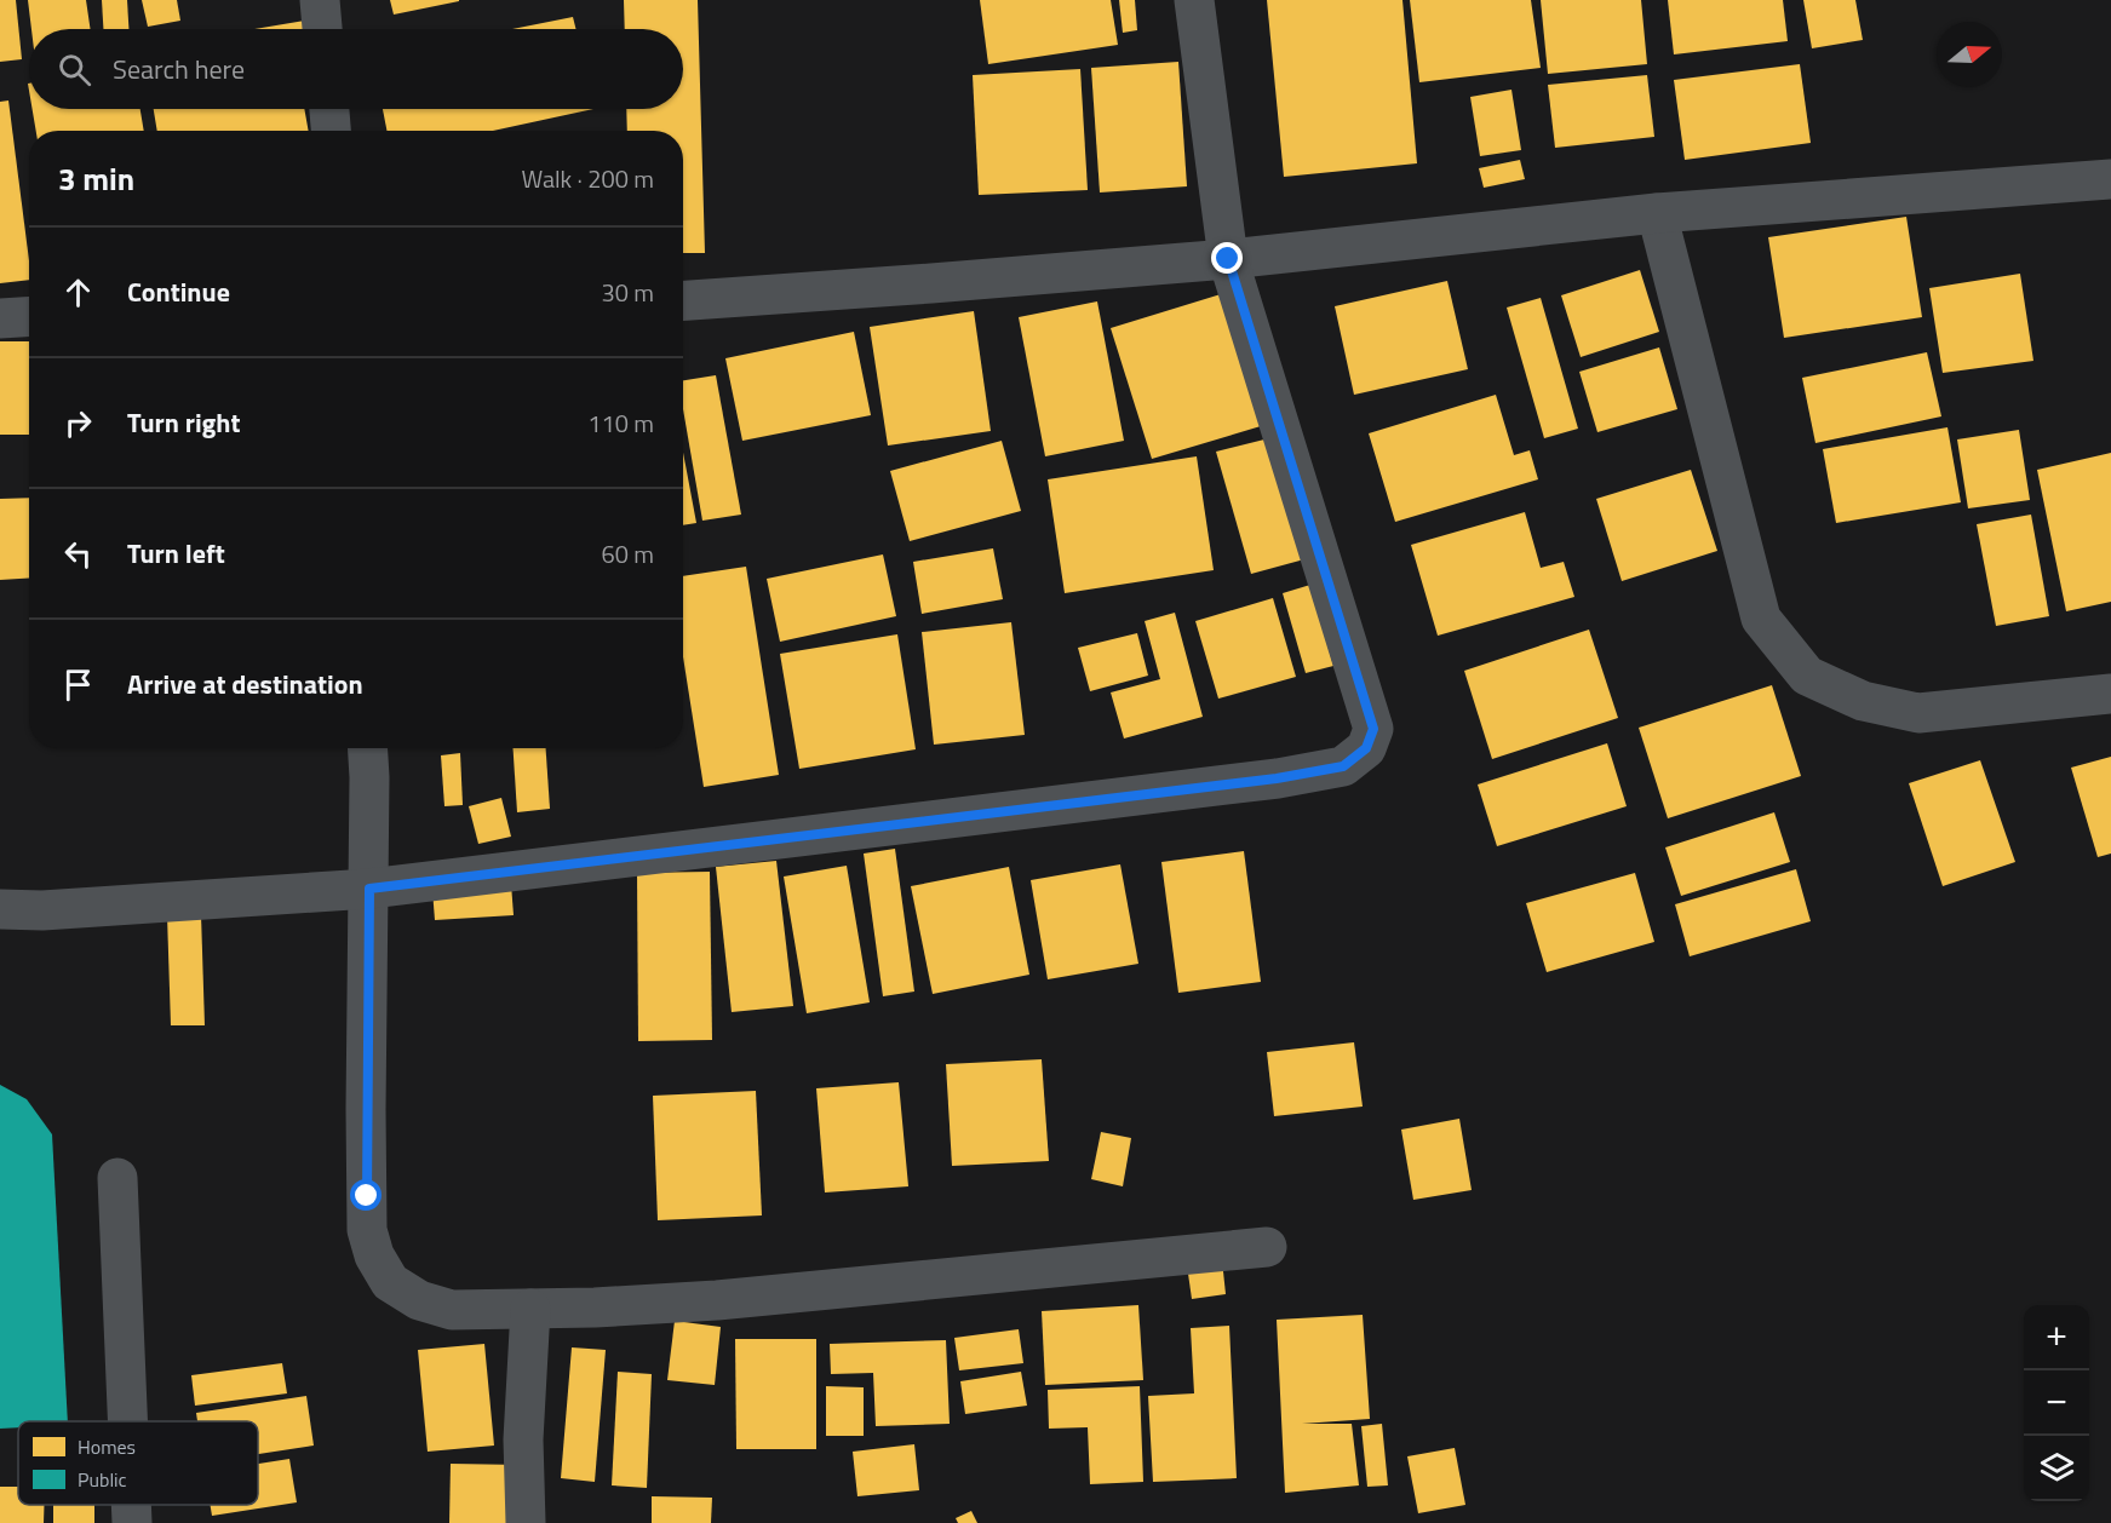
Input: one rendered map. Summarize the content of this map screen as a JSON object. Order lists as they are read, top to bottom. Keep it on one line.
{"legend":["Homes","Public"],"north":"right","page":{"search":"Search here","heading":["3 min","Walk · 200 m"],"list":[["Continue","30 m"],["Turn right","110 m"],["Turn left","60 m"],"Arrive at destination"],"map_buttons":["+","−"]}}
